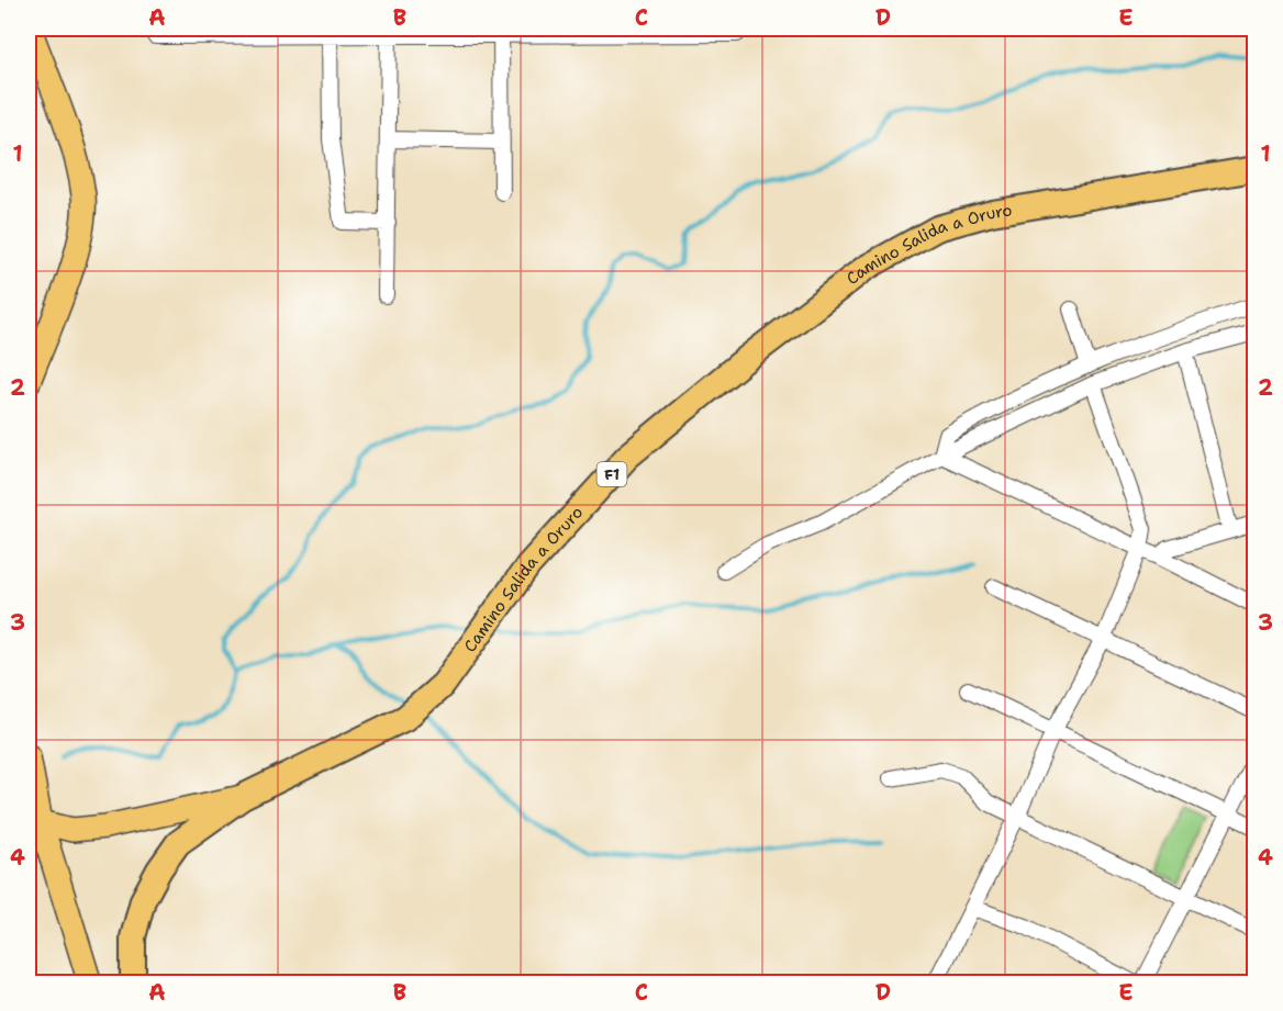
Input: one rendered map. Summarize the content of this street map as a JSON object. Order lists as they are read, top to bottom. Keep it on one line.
{"streets":{"highway":["Camino Salida a Oruro","F1"]},"grid":{"columns":["A","B","C","D","E"],"rows":["1","2","3","4"]}}
